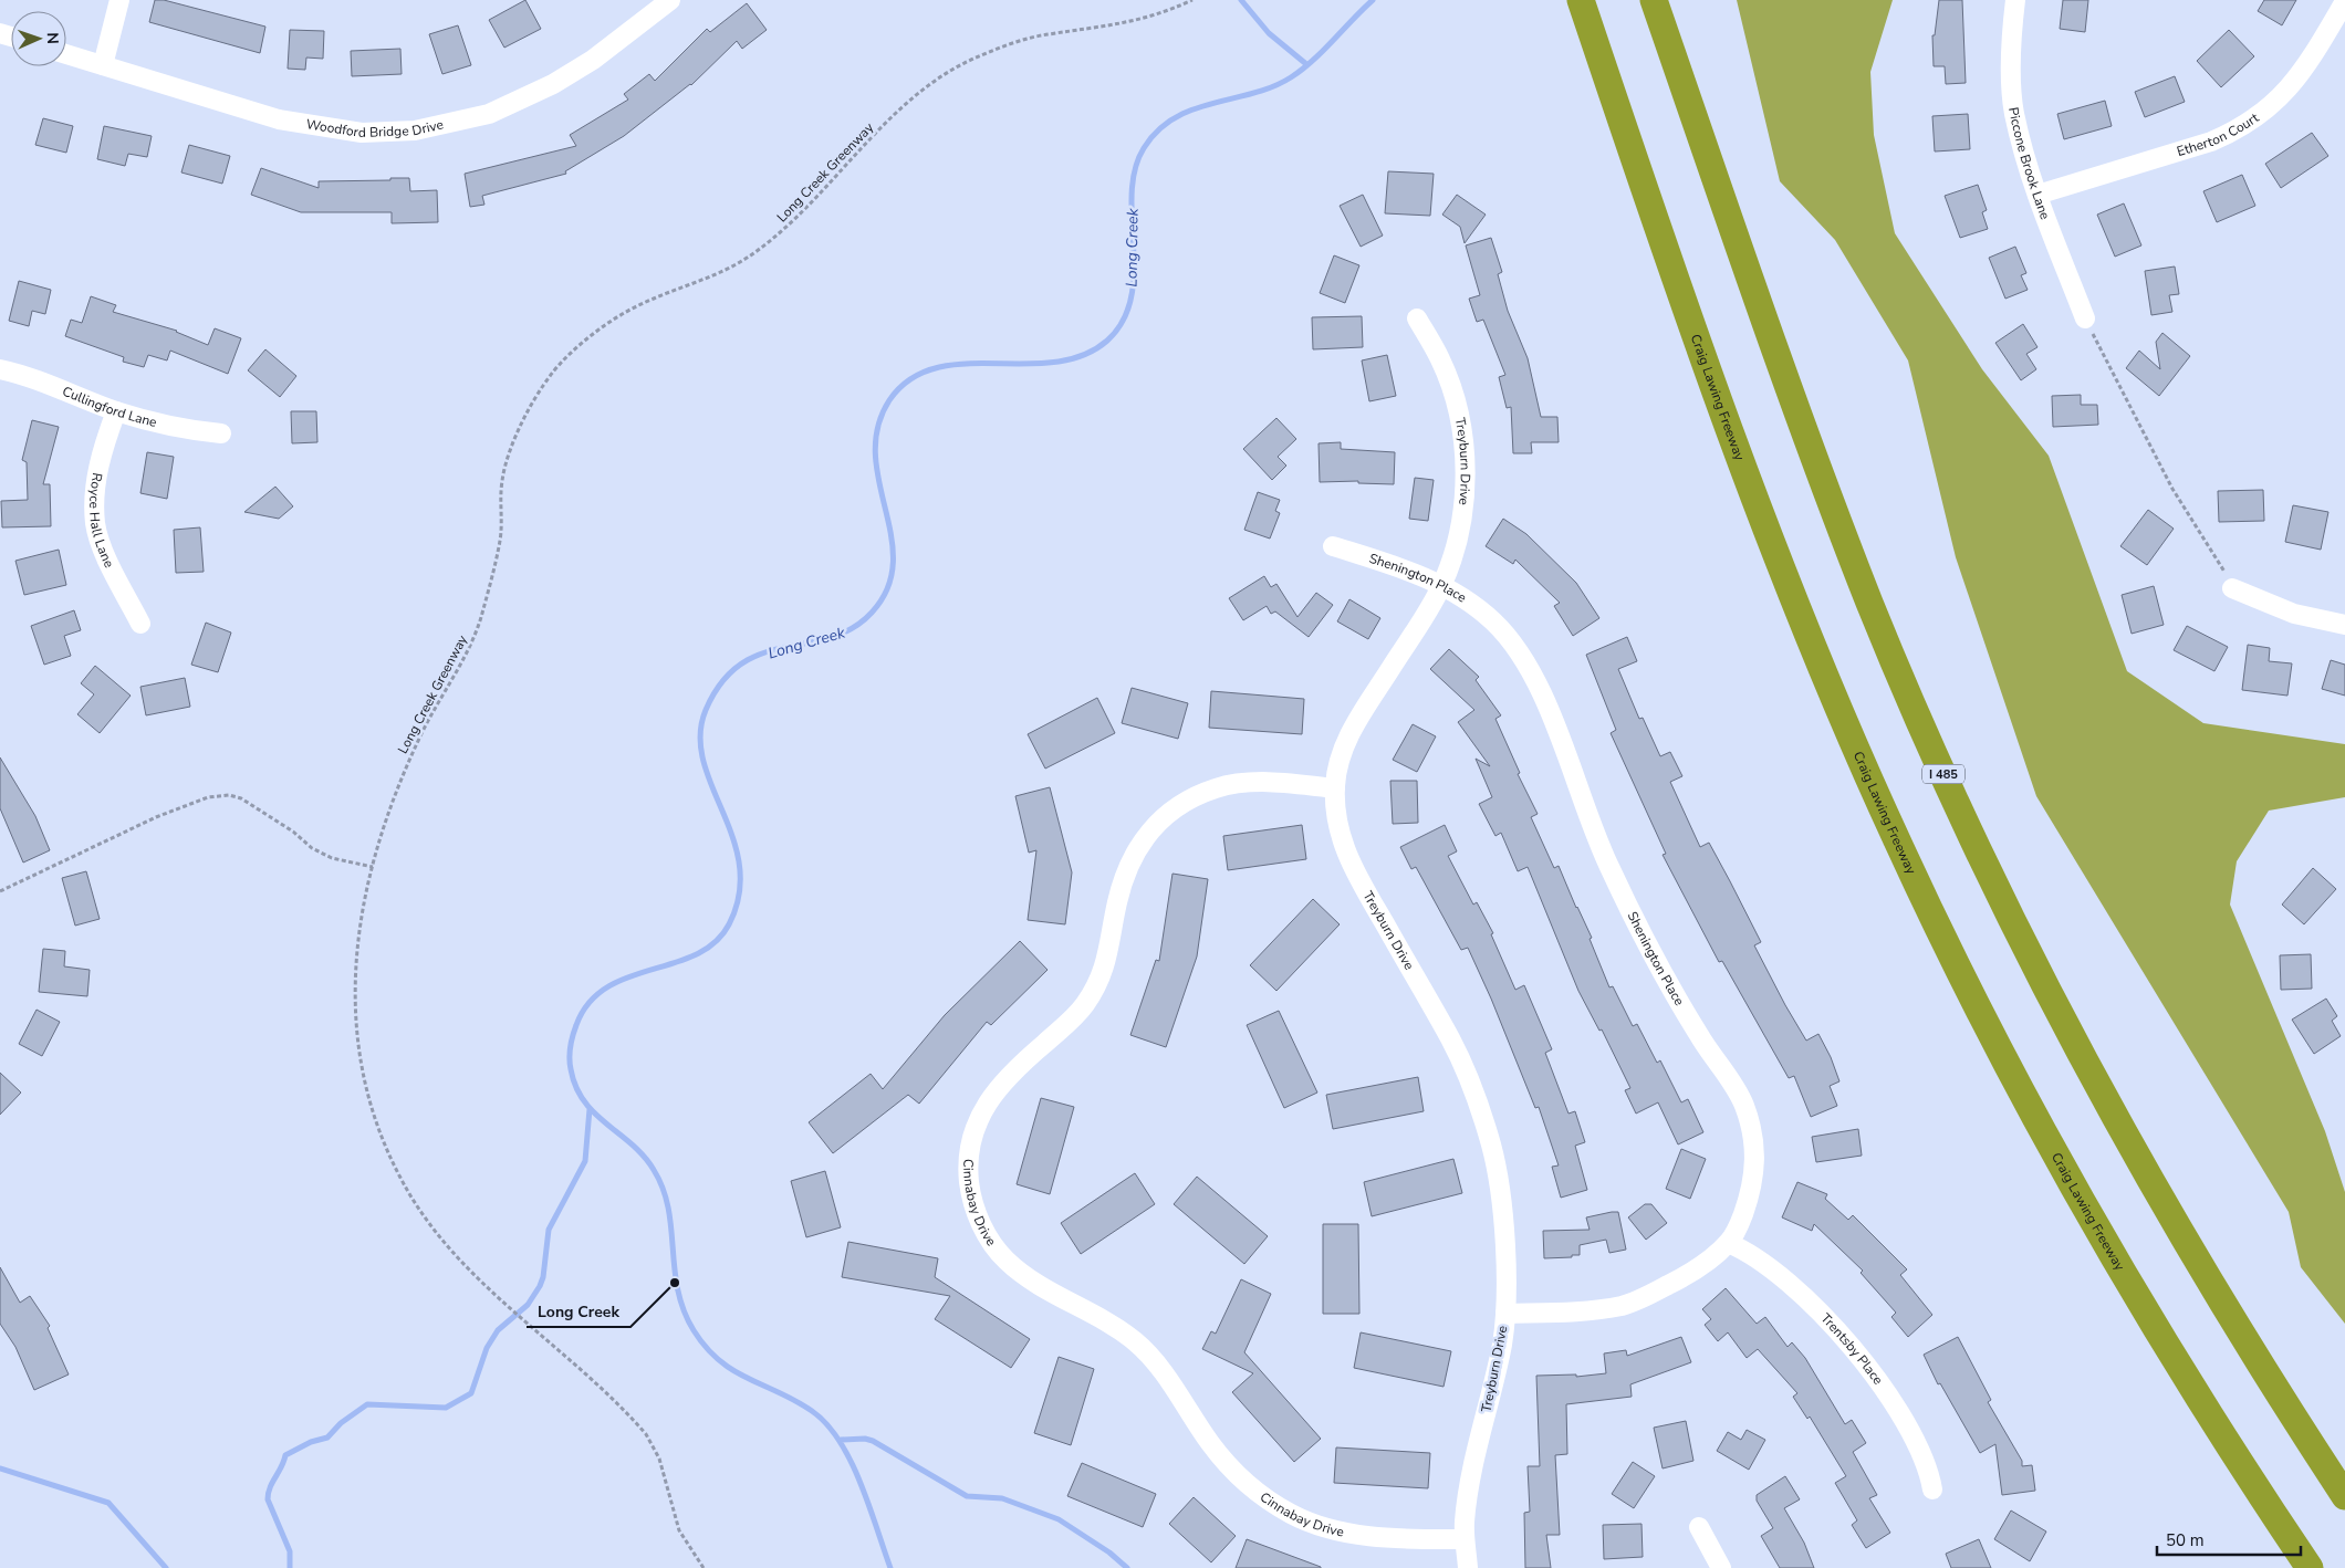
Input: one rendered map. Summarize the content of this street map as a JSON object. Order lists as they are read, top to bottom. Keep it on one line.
{"streets":{"highway":["Craig Lawing Freeway","I 485"],"street":["Woodford Bridge Drive","Etherton Court","Piccone Brook Lane","Cullingford Lane","Treyburn Drive","Royce Hall Lane","Shenington Place","Cinnabay Drive","Trentsby Place"],"path":["Long Creek Greenway"]},"crossings":[["Etherton Court","Piccone Brook Lane"],["Cullingford Lane","Royce Hall Lane"],["Treyburn Drive","Shenington Place"],["Treyburn Drive","Cinnabay Drive"],["Shenington Place","Trentsby Place"]],"water":["Long Creek"],"places":["Long Creek"],"scale_bar":"50 m","north":"right"}
